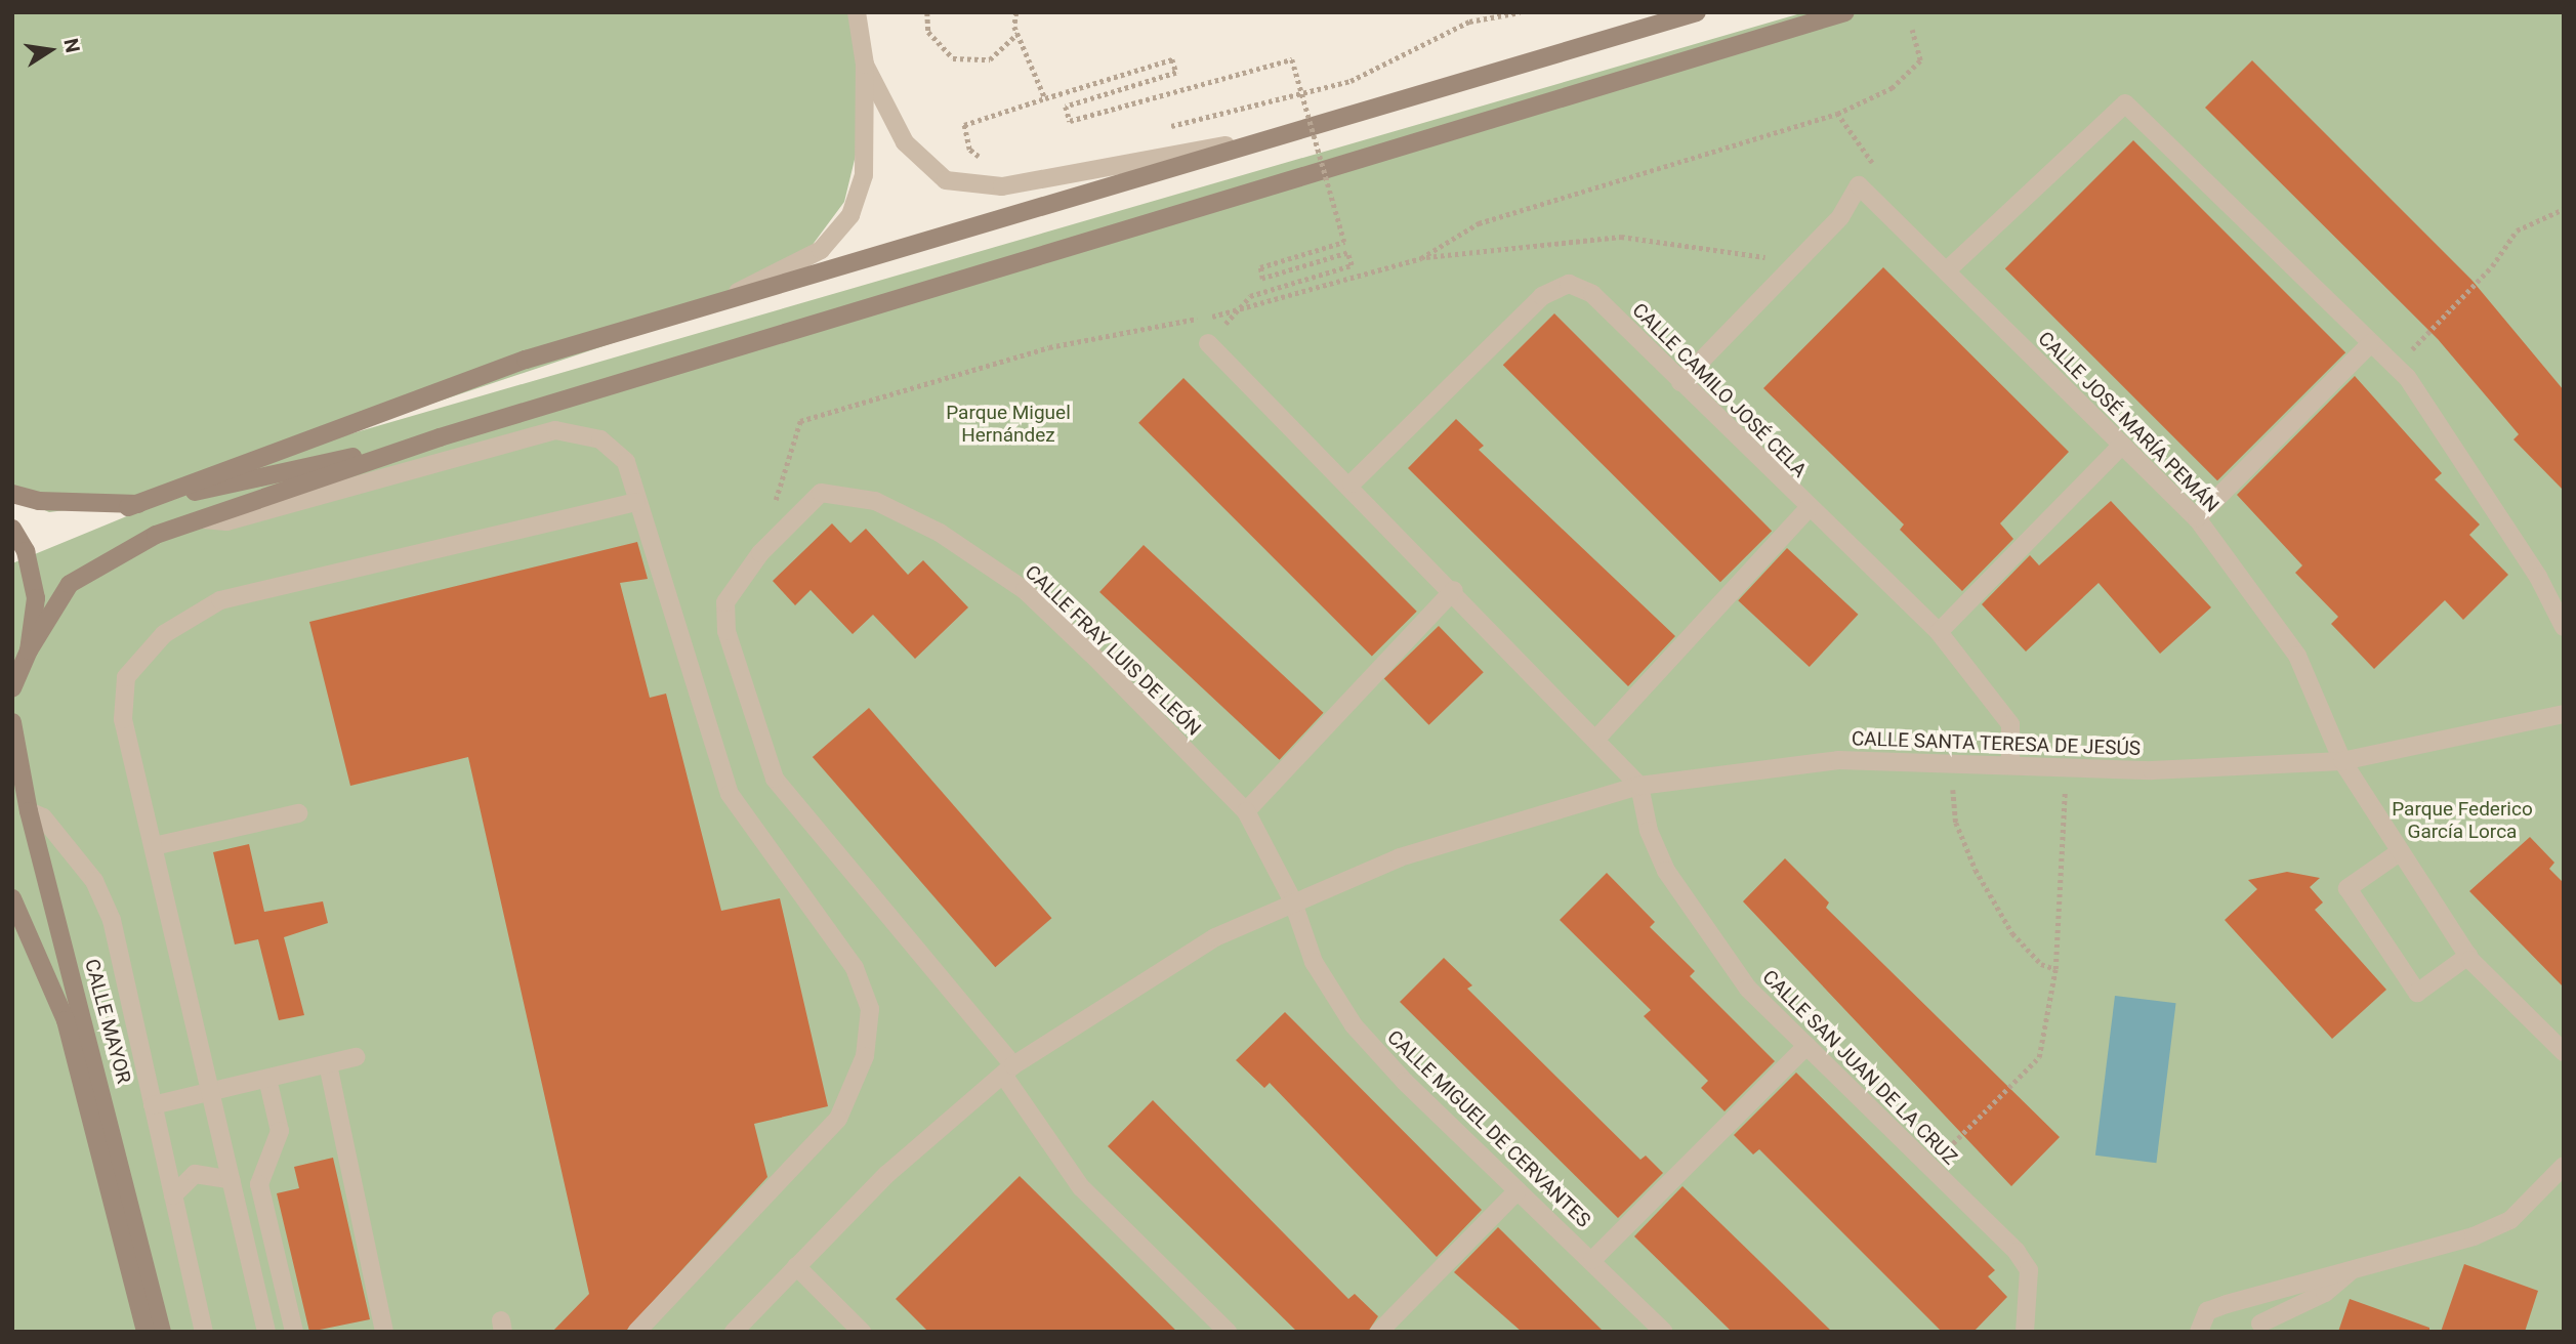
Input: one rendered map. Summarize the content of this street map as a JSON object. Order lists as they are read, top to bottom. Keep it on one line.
{"streets":{"main road":["CALLE MAYOR"],"street":["CALLE CAMILO JOSÉ CELA","CALLE JOSÉ MARÍA PEMÁN","CALLE FRAY LUIS DE LEÓN","CALLE SANTA TERESA DE JESÚS","CALLE SAN JUAN DE LA CRUZ","CALLE MIGUEL DE CERVANTES"]},"crossings":[["CALLE CAMILO JOSÉ CELA","CALLE SANTA TERESA DE JESÚS"],["CALLE JOSÉ MARÍA PEMÁN","CALLE SANTA TERESA DE JESÚS"],["CALLE FRAY LUIS DE LEÓN","CALLE SANTA TERESA DE JESÚS"],["CALLE FRAY LUIS DE LEÓN","CALLE MIGUEL DE CERVANTES"],["CALLE SANTA TERESA DE JESÚS","CALLE SAN JUAN DE LA CRUZ"],["CALLE SANTA TERESA DE JESÚS","CALLE MIGUEL DE CERVANTES"]],"parks":["Parque Miguel Hernández","Parque Federico García Lorca"],"north":"right"}
